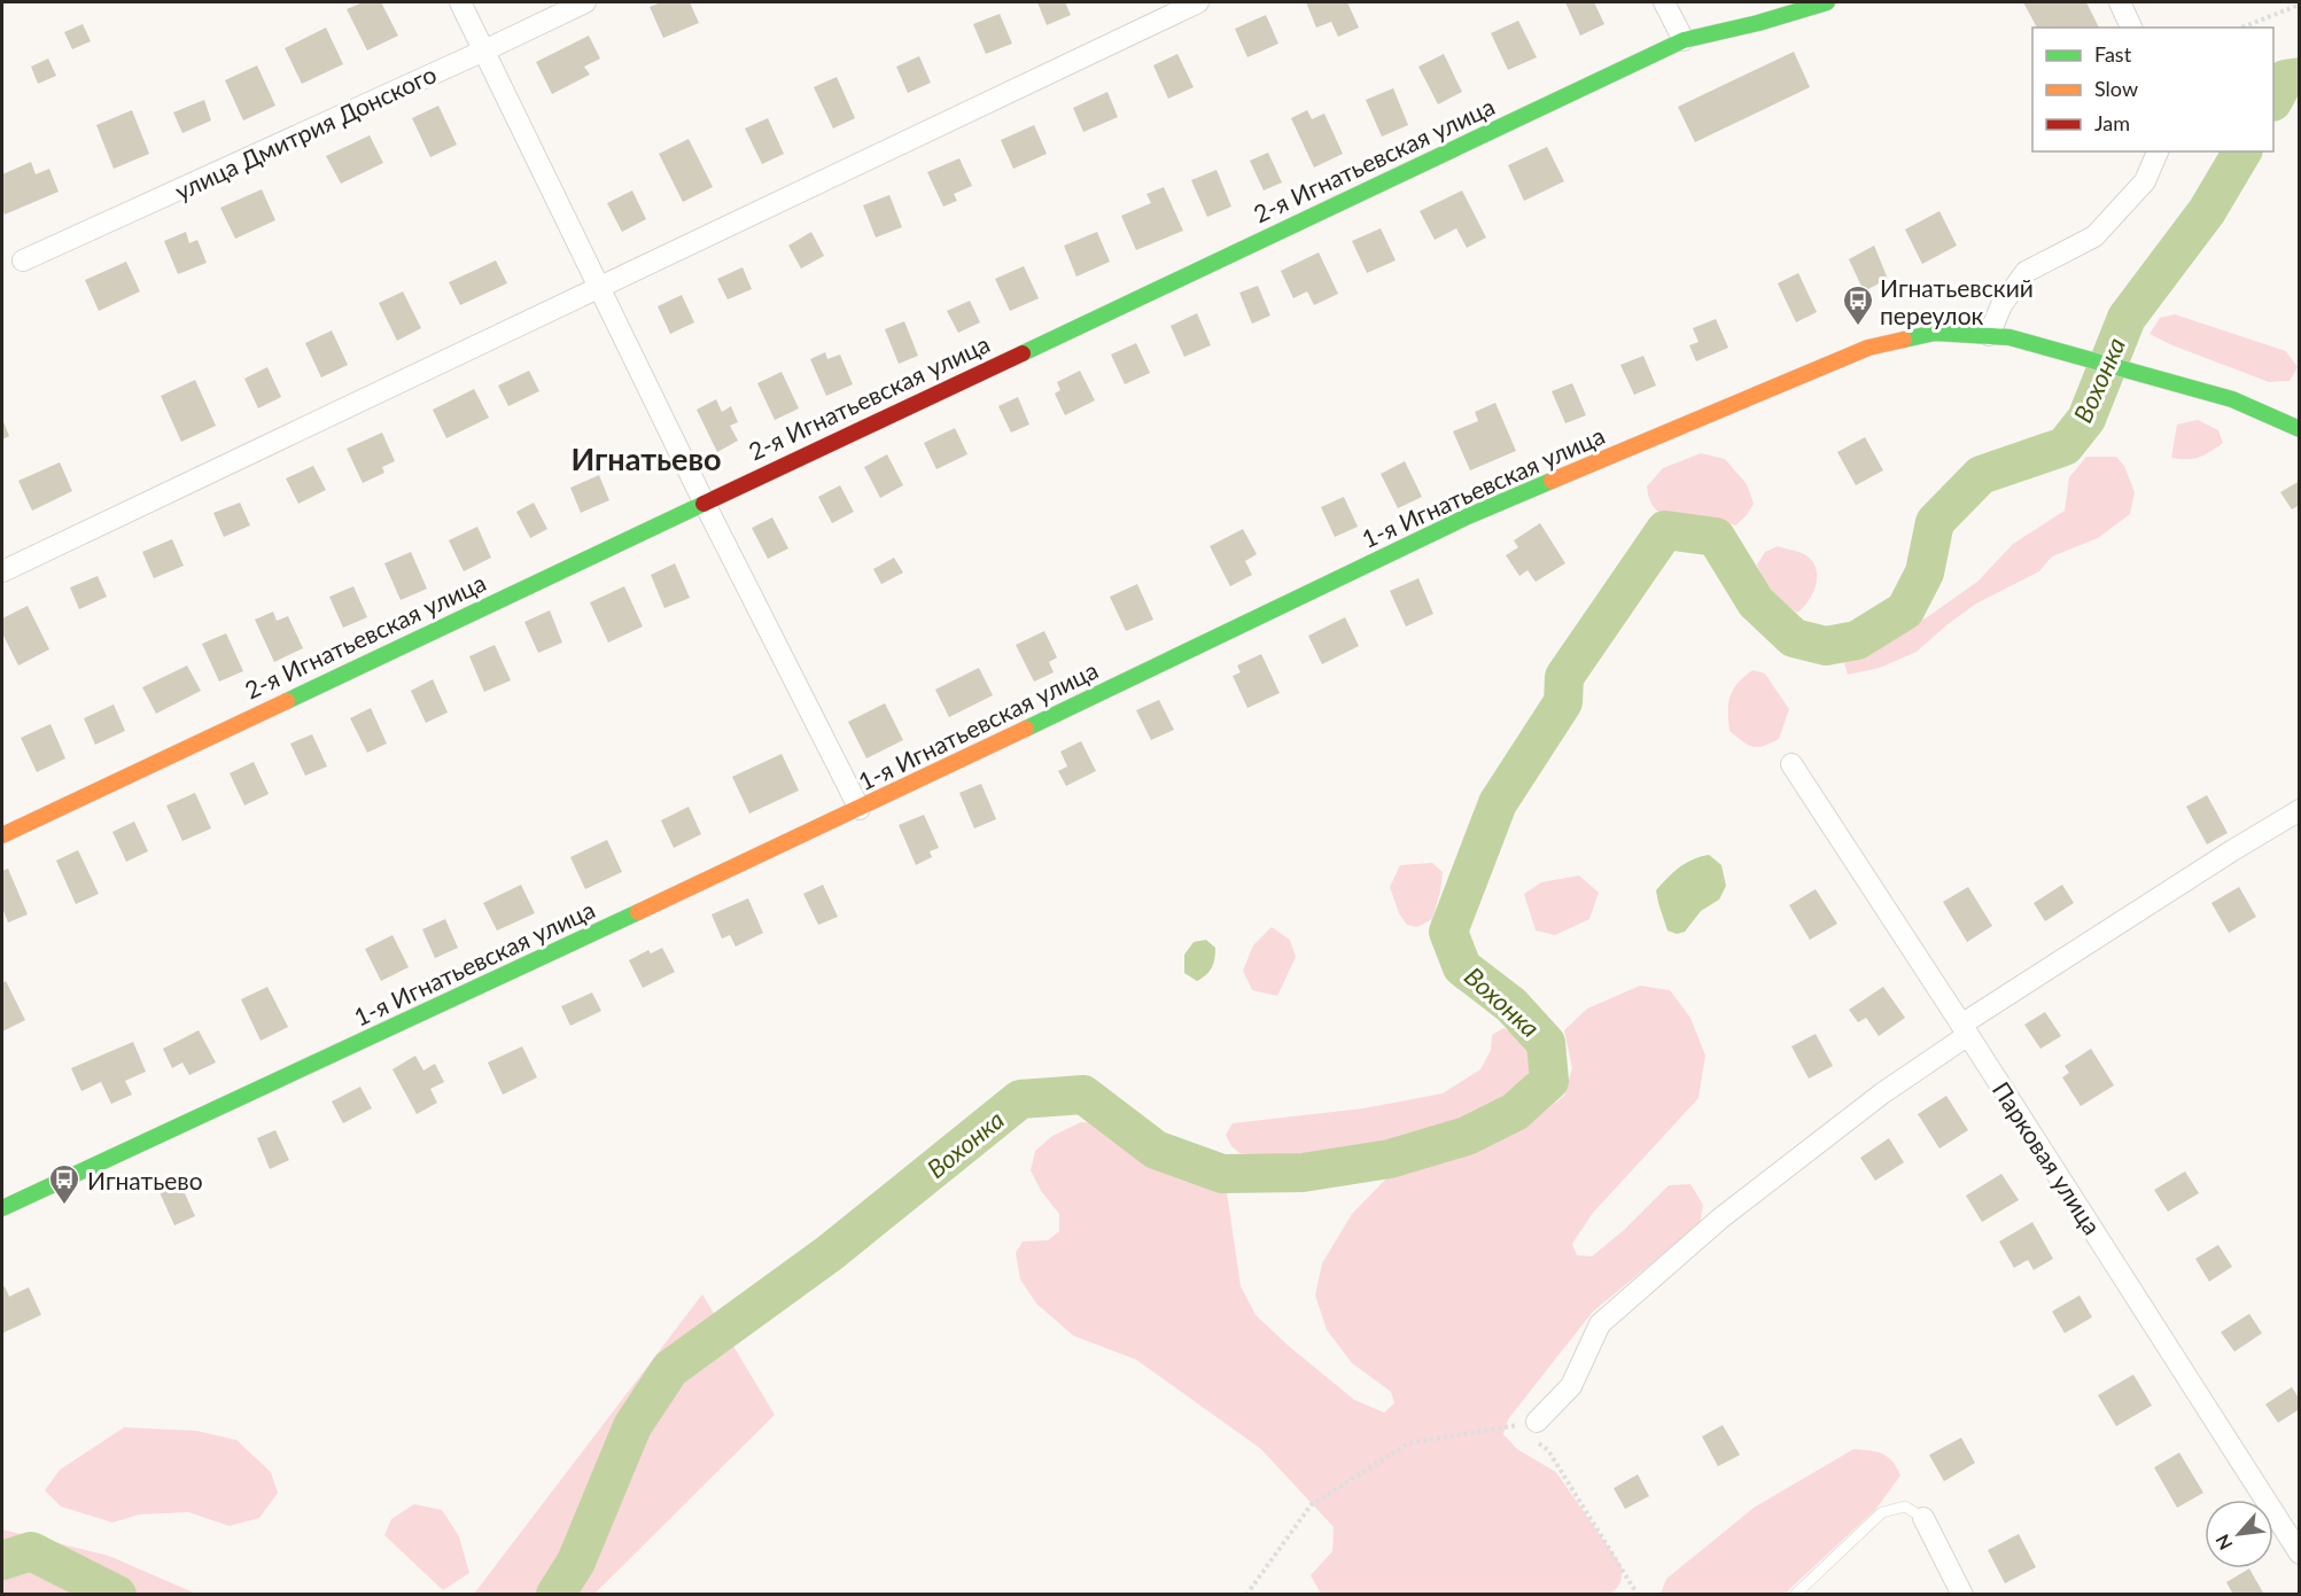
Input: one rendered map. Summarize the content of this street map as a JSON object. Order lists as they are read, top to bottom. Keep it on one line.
{"streets":{"street":["улица Дмитрия Донского","2-я Игнатьевская улица","1-я Игнатьевская улица","Парковая улица"]},"districts":["Игнатьево"],"water":["Вохонка"],"places":{"bus stop":["Игнатьевский переулок","Игнатьево"]},"legend":["Fast","Slow","Jam"],"north":"bottom left"}
